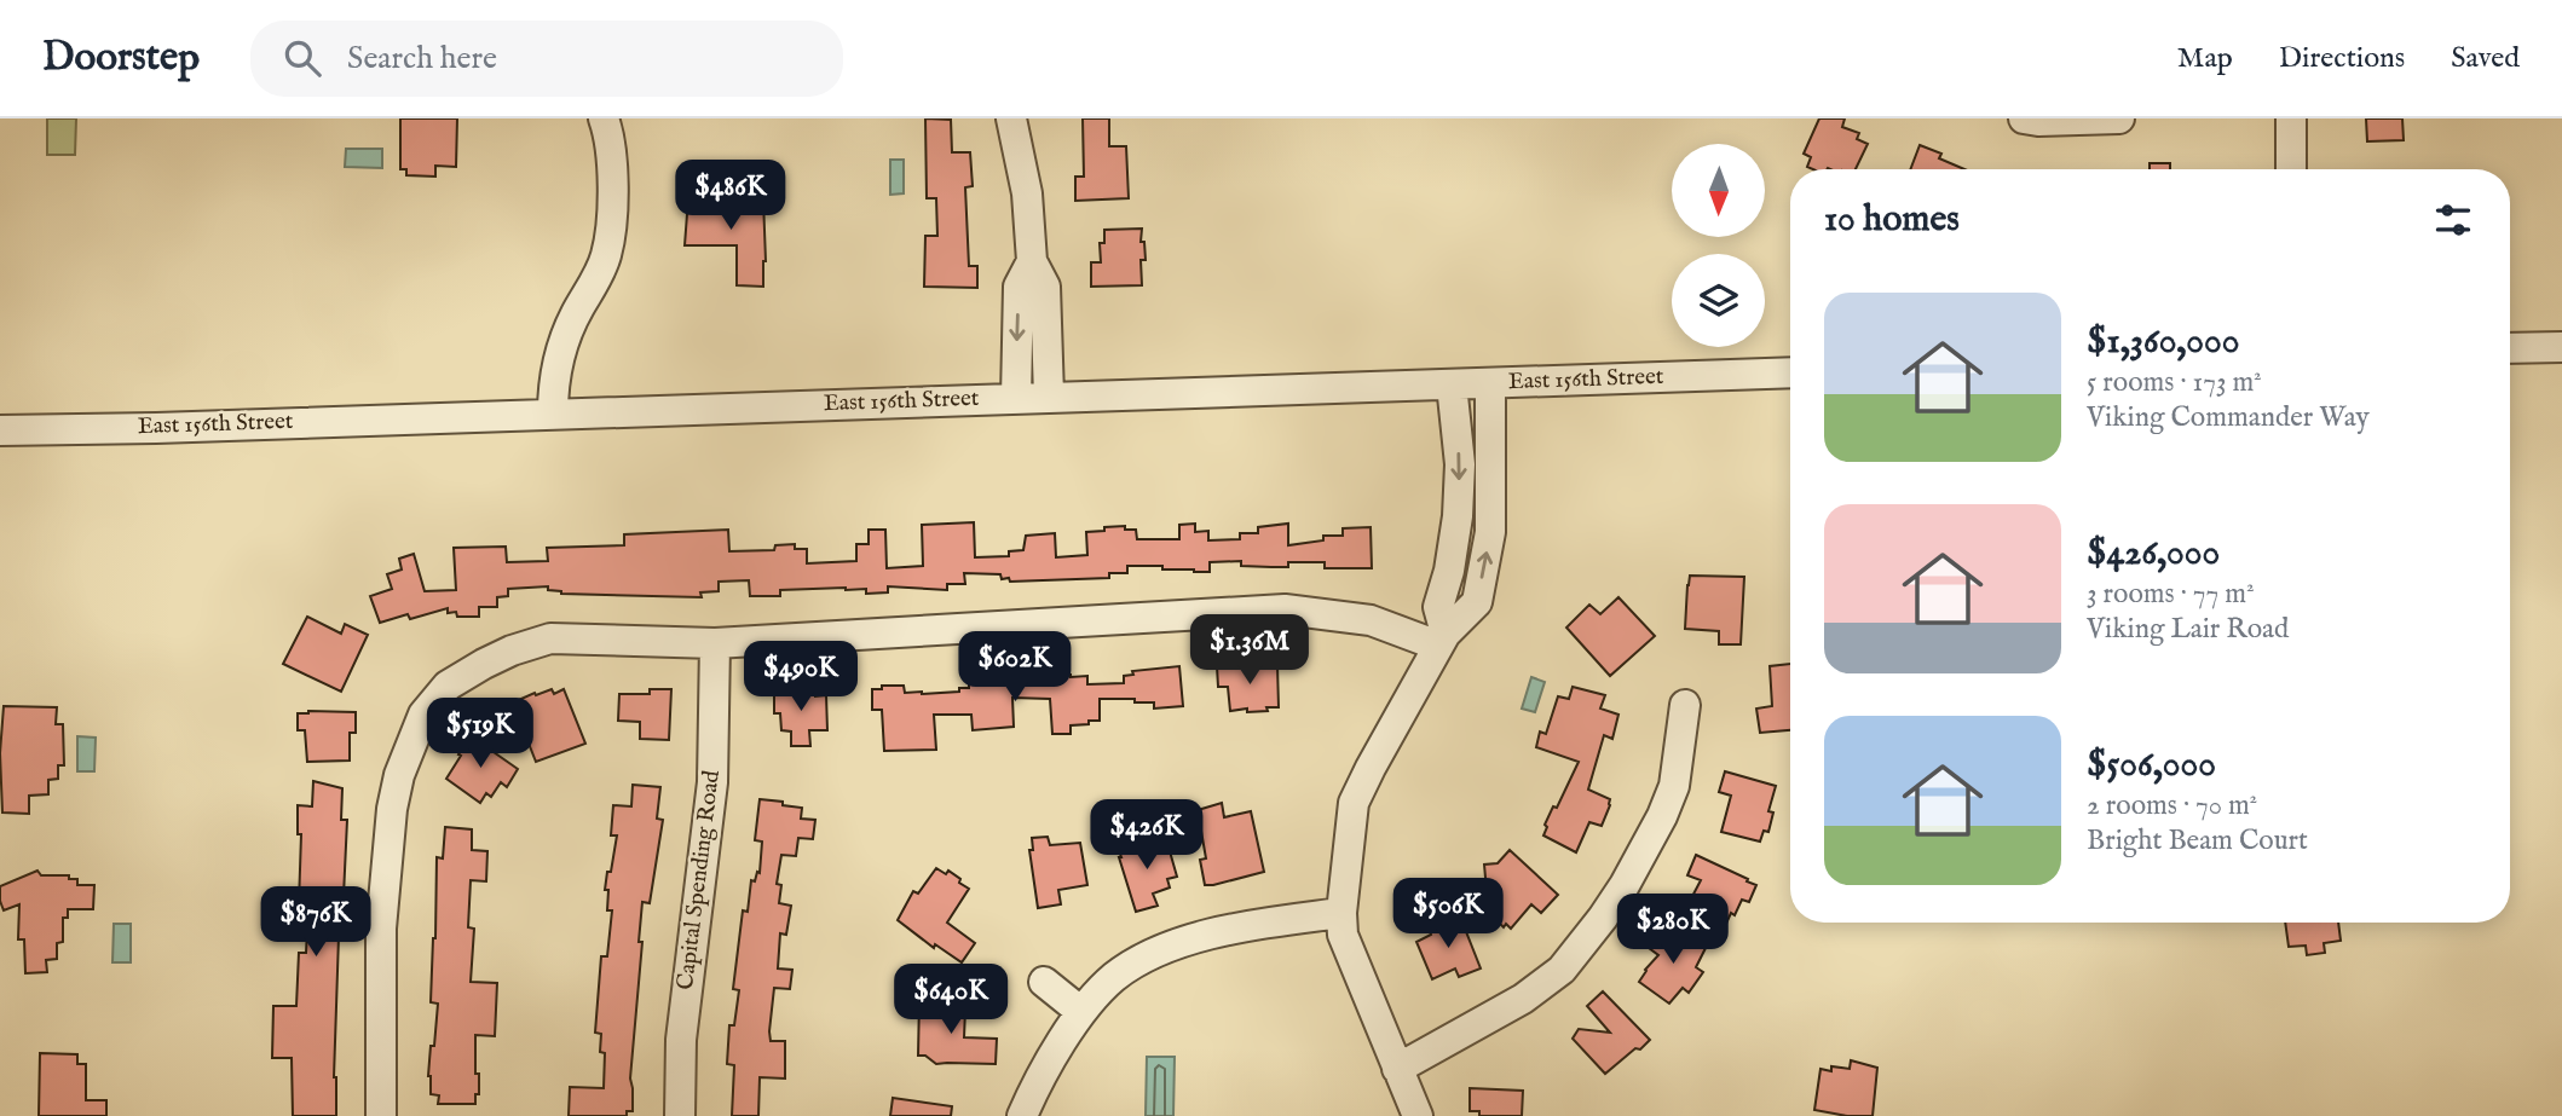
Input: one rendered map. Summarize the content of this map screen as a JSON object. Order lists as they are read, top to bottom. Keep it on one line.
{"streets":{"street":["East 156th Street","Capital Spending Road"]},"north":"bottom","page":{"header":"Doorstep","search":"Search here","nav":["Map","Directions","Saved"],"price":["$486K","$1.36M","$602K","$490K","$519K","$426K","$506K","$876K","$280K","$640K"],"heading":"10 homes","list":[{"name":"$1,360,000","note":"5 rooms · 173 m² · Viking Commander Way"},{"name":"$426,000","note":"3 rooms · 77 m² · Viking Lair Road"},{"name":"$506,000","note":"2 rooms · 70 m² · Bright Beam Court"}]}}
